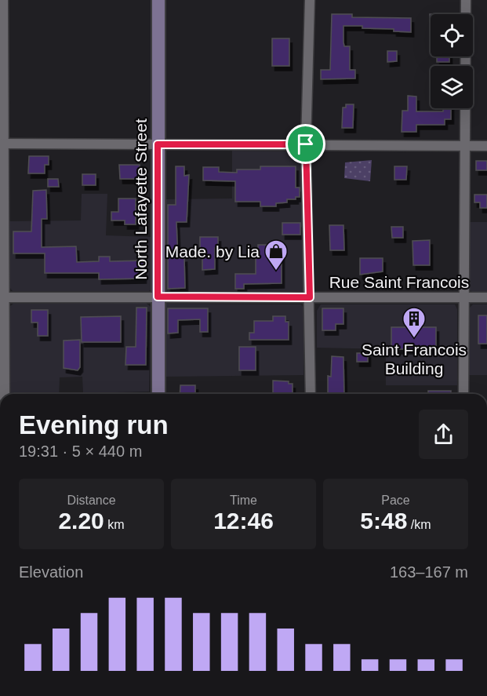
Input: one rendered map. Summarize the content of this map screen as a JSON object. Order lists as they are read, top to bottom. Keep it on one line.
{"streets":{"street":["North Lafayette Street","Rue Saint Francois"]},"crossings":[["North Lafayette Street","Rue Saint Francois"]],"places":{"shop":["Made. by Lia"],"building":["Saint Francois Building"]},"page":{"heading":["Evening run","19:31 · 5 × 440 m"],"stats":[["Distance","2.20 km"],["Time","12:46"],["Pace","5:48 /km"]],"chart":["Elevation","163–167 m"]}}
